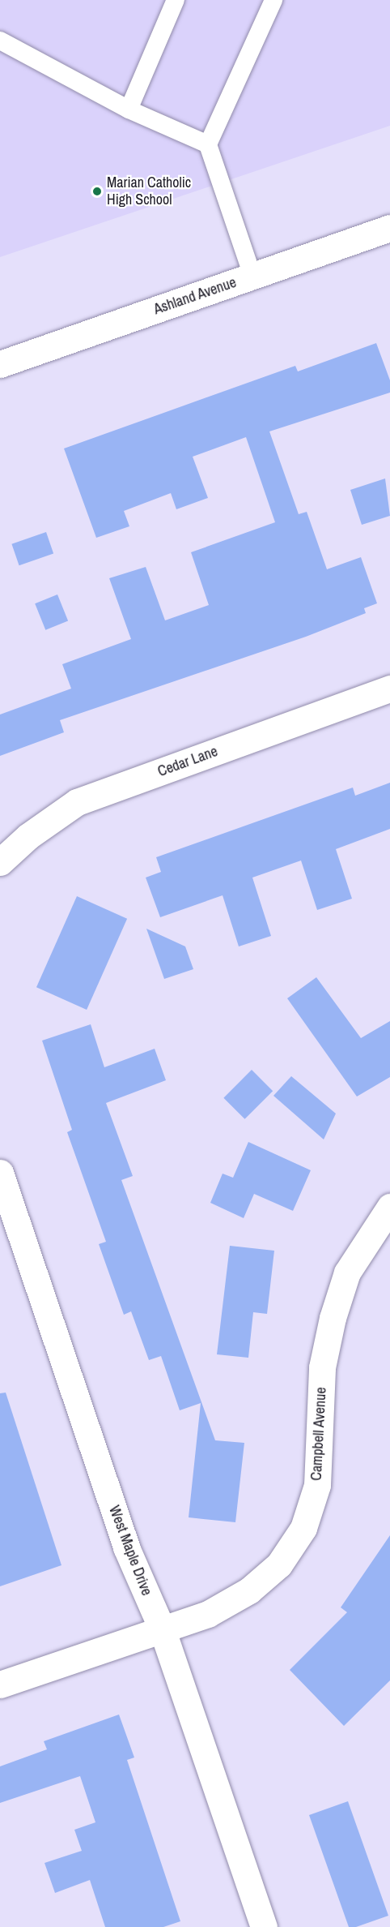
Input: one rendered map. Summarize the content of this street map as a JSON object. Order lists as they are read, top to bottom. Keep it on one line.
{"streets":{"street":["Ashland Avenue","Cedar Lane","Campbell Avenue","West Maple Drive"]},"crossings":[["Campbell Avenue","West Maple Drive"]],"places":["Marian Catholic High School"]}
